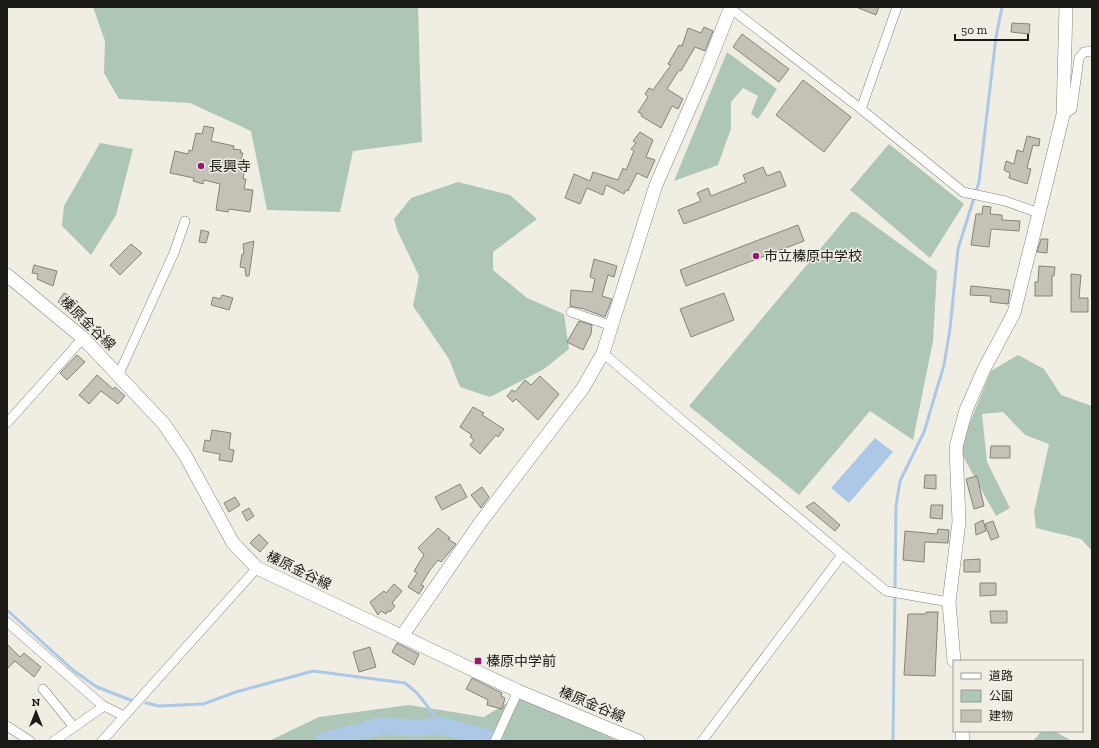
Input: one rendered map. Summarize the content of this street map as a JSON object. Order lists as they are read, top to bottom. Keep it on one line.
{"streets":{"street":["榛原金谷線"]},"places":{"other":["長興寺","市立榛原中学校"],"transit":["榛原中学前"]},"legend":["道路","公園","建物"],"scale_bar":"50 m","north":"top"}
